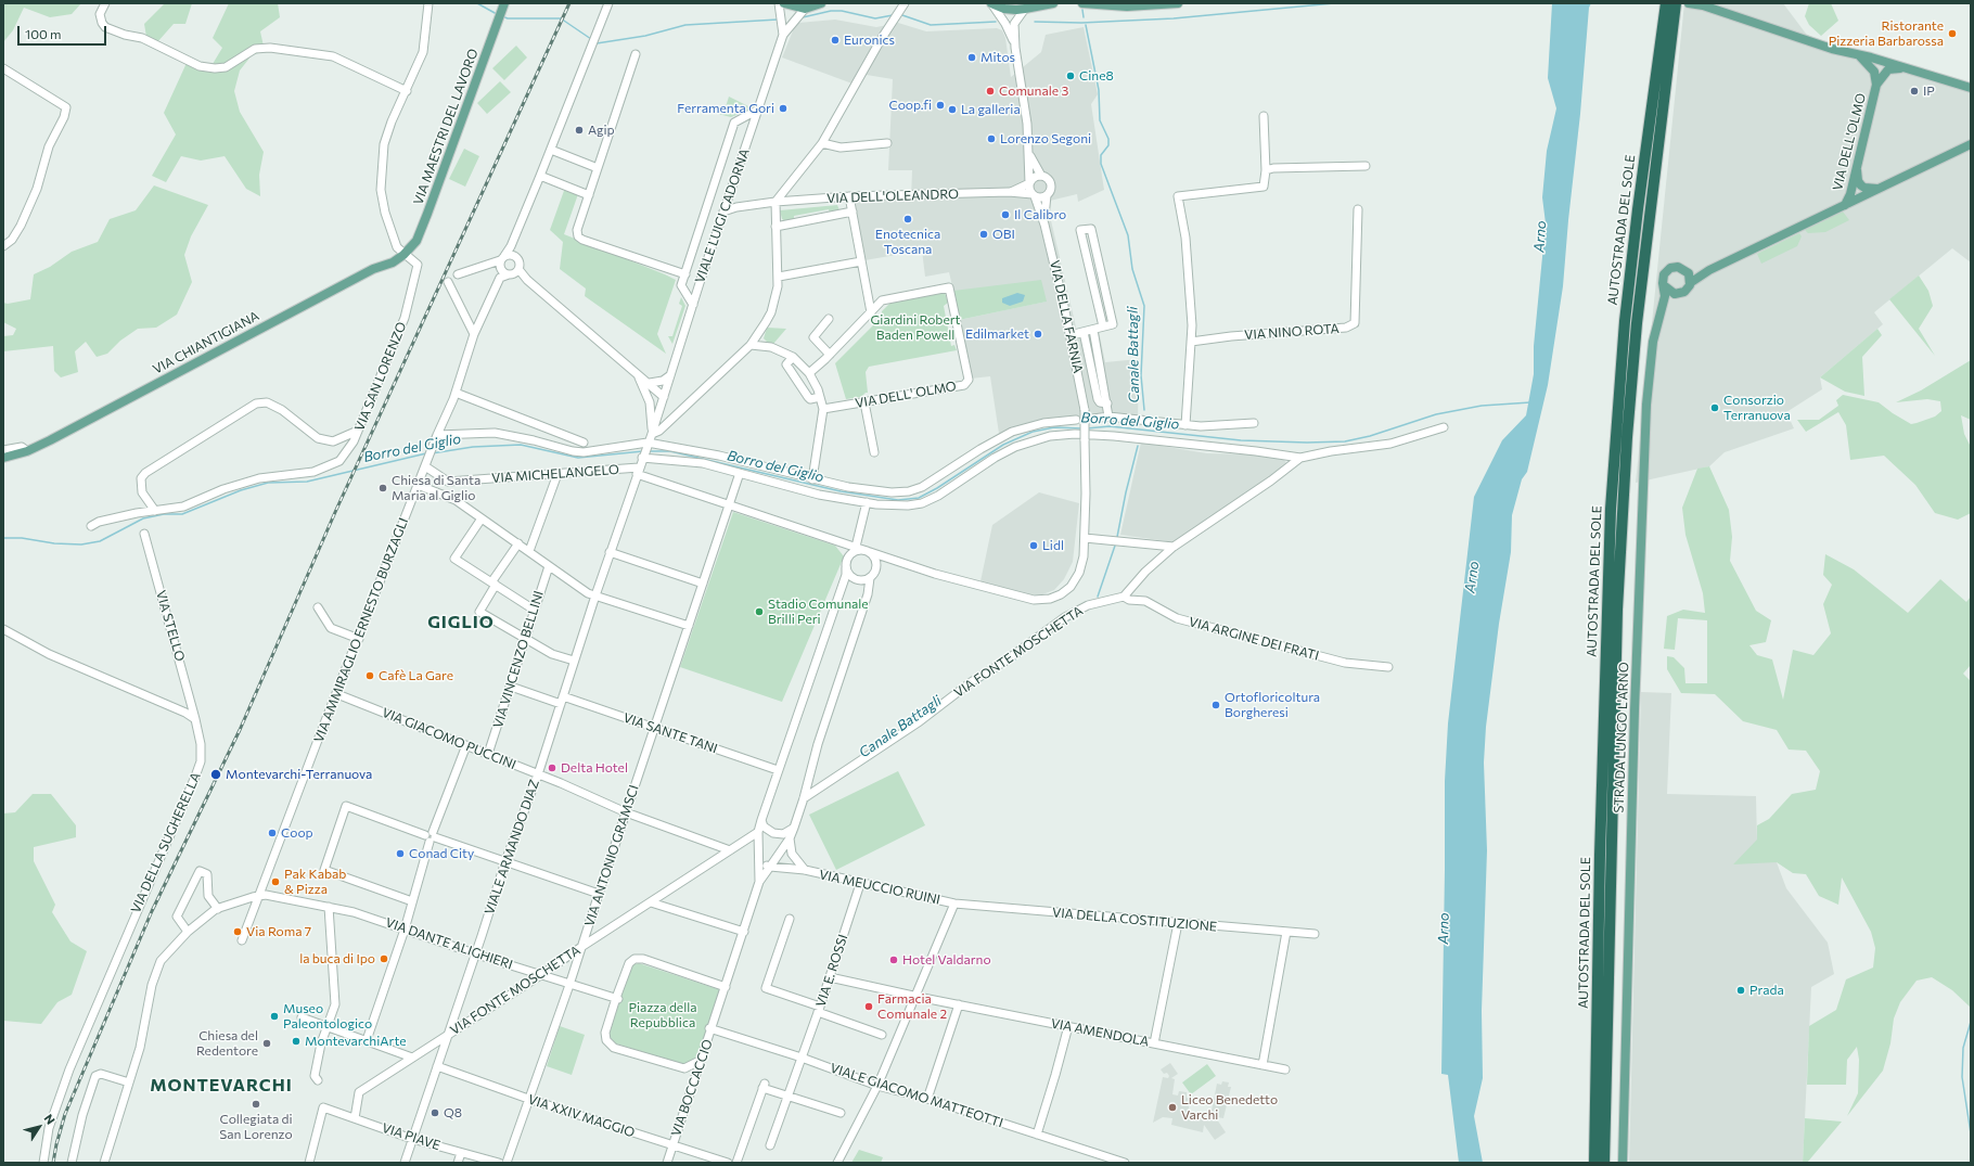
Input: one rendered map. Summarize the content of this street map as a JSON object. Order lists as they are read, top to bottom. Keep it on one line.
{"streets":{"highway":["AUTOSTRADA DEL SOLE"],"main road":["VIA MAESTRI DEL LAVORO","VIA DELL'OLMO","VIA CHIANTIGIANA","STRADA LUNGO L'ARNO"],"street":["VIA DELL'OLEANDRO","VIALE LUIGI CADORNA","VIA DELLA FARNIA","VIA NINO ROTA","VIA SAN LORENZO","VIA DELL' OLMO","VIA MICHELANGELO","VIA STELLO","VIA AMMIRAGLIO ERNESTO BURZAGLI","VIA ARGINE DEI FRATI","VIA FONTE MOSCHETTA","VIA VINCENZO BELLINI","VIA SANTE TANI","VIA GIACOMO PUCCINI","VIA DELLA SUGHERELLA","VIALE ARMANDO DIAZ","VIA ANTONIO GRAMSCI","VIA MEUCCIO RUINI","VIA DELLA COSTITUZIONE","VIA DANTE ALIGHIERI","VIA E. ROSSI","VIA AMENDOLA","VIA BOCCACCIO","VIALE GIACOMO MATTEOTTI","VIA XXIV MAGGIO","VIA PIAVE"]},"crossings":[["VIA MAESTRI DEL LAVORO","VIA CHIANTIGIANA"],["VIA MAESTRI DEL LAVORO","VIA SAN LORENZO"],["VIA DELL'OLEANDRO","VIALE LUIGI CADORNA"],["VIA DELL'OLEANDRO","VIA DELLA FARNIA"],["VIALE LUIGI CADORNA","VIALE ARMANDO DIAZ"],["VIA DELLA FARNIA","VIA MICHELANGELO"],["VIA DELLA FARNIA","VIALE ARMANDO DIAZ"],["VIA DELLA FARNIA","VIA ANTONIO GRAMSCI"],["VIA CHIANTIGIANA","VIA SAN LORENZO"],["VIA MICHELANGELO","VIA AMMIRAGLIO ERNESTO BURZAGLI"],["VIA MICHELANGELO","VIALE ARMANDO DIAZ"],["VIA STELLO","VIA DELLA SUGHERELLA"],["VIA AMMIRAGLIO ERNESTO BURZAGLI","VIA GIACOMO PUCCINI"],["VIA AMMIRAGLIO ERNESTO BURZAGLI","VIA DANTE ALIGHIERI"],["VIA ARGINE DEI FRATI","VIA FONTE MOSCHETTA"],["VIA FONTE MOSCHETTA","VIA GIACOMO PUCCINI"],["VIA FONTE MOSCHETTA","VIALE ARMANDO DIAZ"],["VIA FONTE MOSCHETTA","VIA ANTONIO GRAMSCI"],["VIA FONTE MOSCHETTA","VIA DANTE ALIGHIERI"],["VIA FONTE MOSCHETTA","VIA PIAVE"],["VIA VINCENZO BELLINI","VIA SANTE TANI"],["VIA VINCENZO BELLINI","VIA GIACOMO PUCCINI"],["VIA SANTE TANI","VIALE ARMANDO DIAZ"],["VIA SANTE TANI","VIA ANTONIO GRAMSCI"],["VIA GIACOMO PUCCINI","VIALE ARMANDO DIAZ"],["VIA GIACOMO PUCCINI","VIA ANTONIO GRAMSCI"],["VIALE ARMANDO DIAZ","VIA DANTE ALIGHIERI"],["VIALE ARMANDO DIAZ","VIA XXIV MAGGIO"],["VIALE ARMANDO DIAZ","VIA PIAVE"],["VIA ANTONIO GRAMSCI","VIA DANTE ALIGHIERI"],["VIA ANTONIO GRAMSCI","VIA XXIV MAGGIO"],["VIA MEUCCIO RUINI","VIA DELLA COSTITUZIONE"],["VIA MEUCCIO RUINI","VIA E. ROSSI"],["VIA E. ROSSI","VIA AMENDOLA"],["VIA E. ROSSI","VIALE GIACOMO MATTEOTTI"],["VIA BOCCACCIO","VIALE GIACOMO MATTEOTTI"],["VIA BOCCACCIO","VIA XXIV MAGGIO"]],"districts":["GIGLIO","MONTEVARCHI"],"water":["Arno","Canale Battagli","Borro del Giglio"],"parks":["Giardini Robert Baden Powell","Piazza della Repubblica"],"places":["Ristorante Pizzeria Barbarossa","Euronics","Mitos","Cine8","Comunale 3","IP","Coop.fi","Ferramenta Gori","La galleria","Agip","Lorenzo Segoni","Il Calibro","Enotecnica Toscana","OBI","Edilmarket","Consorzio Terranuova","Chiesa di Santa Maria al Giglio","Lidl","Stadio Comunale Brilli Peri","Cafè La Gare","Ortofloricoltura Borgheresi","Delta Hotel","Montevarchi-Terranuova","Coop","Conad City","Pak Kabab & Pizza","Via Roma 7","la buca di Ipo","Hotel Valdarno","Prada","Farmacia Comunale 2","Museo Paleontologico","MontevarchiArte","Chiesa del Redentore","Collegiata di San Lorenzo","Liceo Benedetto Varchi","Q8"],"scale_bar":"100 m","north":"top right"}
